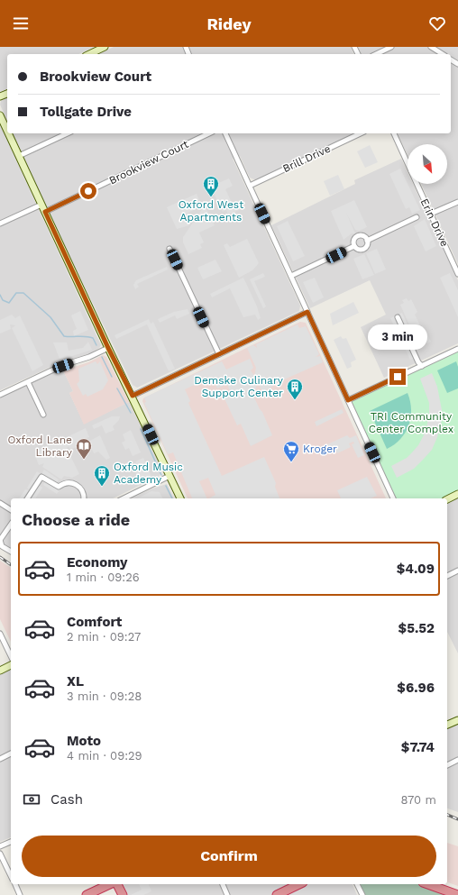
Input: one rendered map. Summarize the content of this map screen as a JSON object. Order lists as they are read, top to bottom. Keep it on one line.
{"streets":{"street":["Brill Drive","Brookview Court","Erin Drive"]},"parks":["TRI Community Center Complex"],"places":{"building":["Oxford West Apartments","Demske Culinary Support Center","Oxford Music Academy"],"library":["Oxford Lane Library"],"supermarket":["Kroger"]},"north":"bottom right","page":{"header":"Ridey","banner":["Brookview Court","Tollgate Drive"],"bubble":"3 min","heading":"Choose a ride","list":[{"name":"Economy","note":"1 min · 09:26","value":"$4.09"},{"name":"Comfort","note":"2 min · 09:27","value":"$5.52"},{"name":"XL","note":"3 min · 09:28","value":"$6.96"},{"name":"Moto","note":"4 min · 09:29","value":"$7.74"}],"pay":["Cash","870 m"],"buttons":"Confirm"}}
